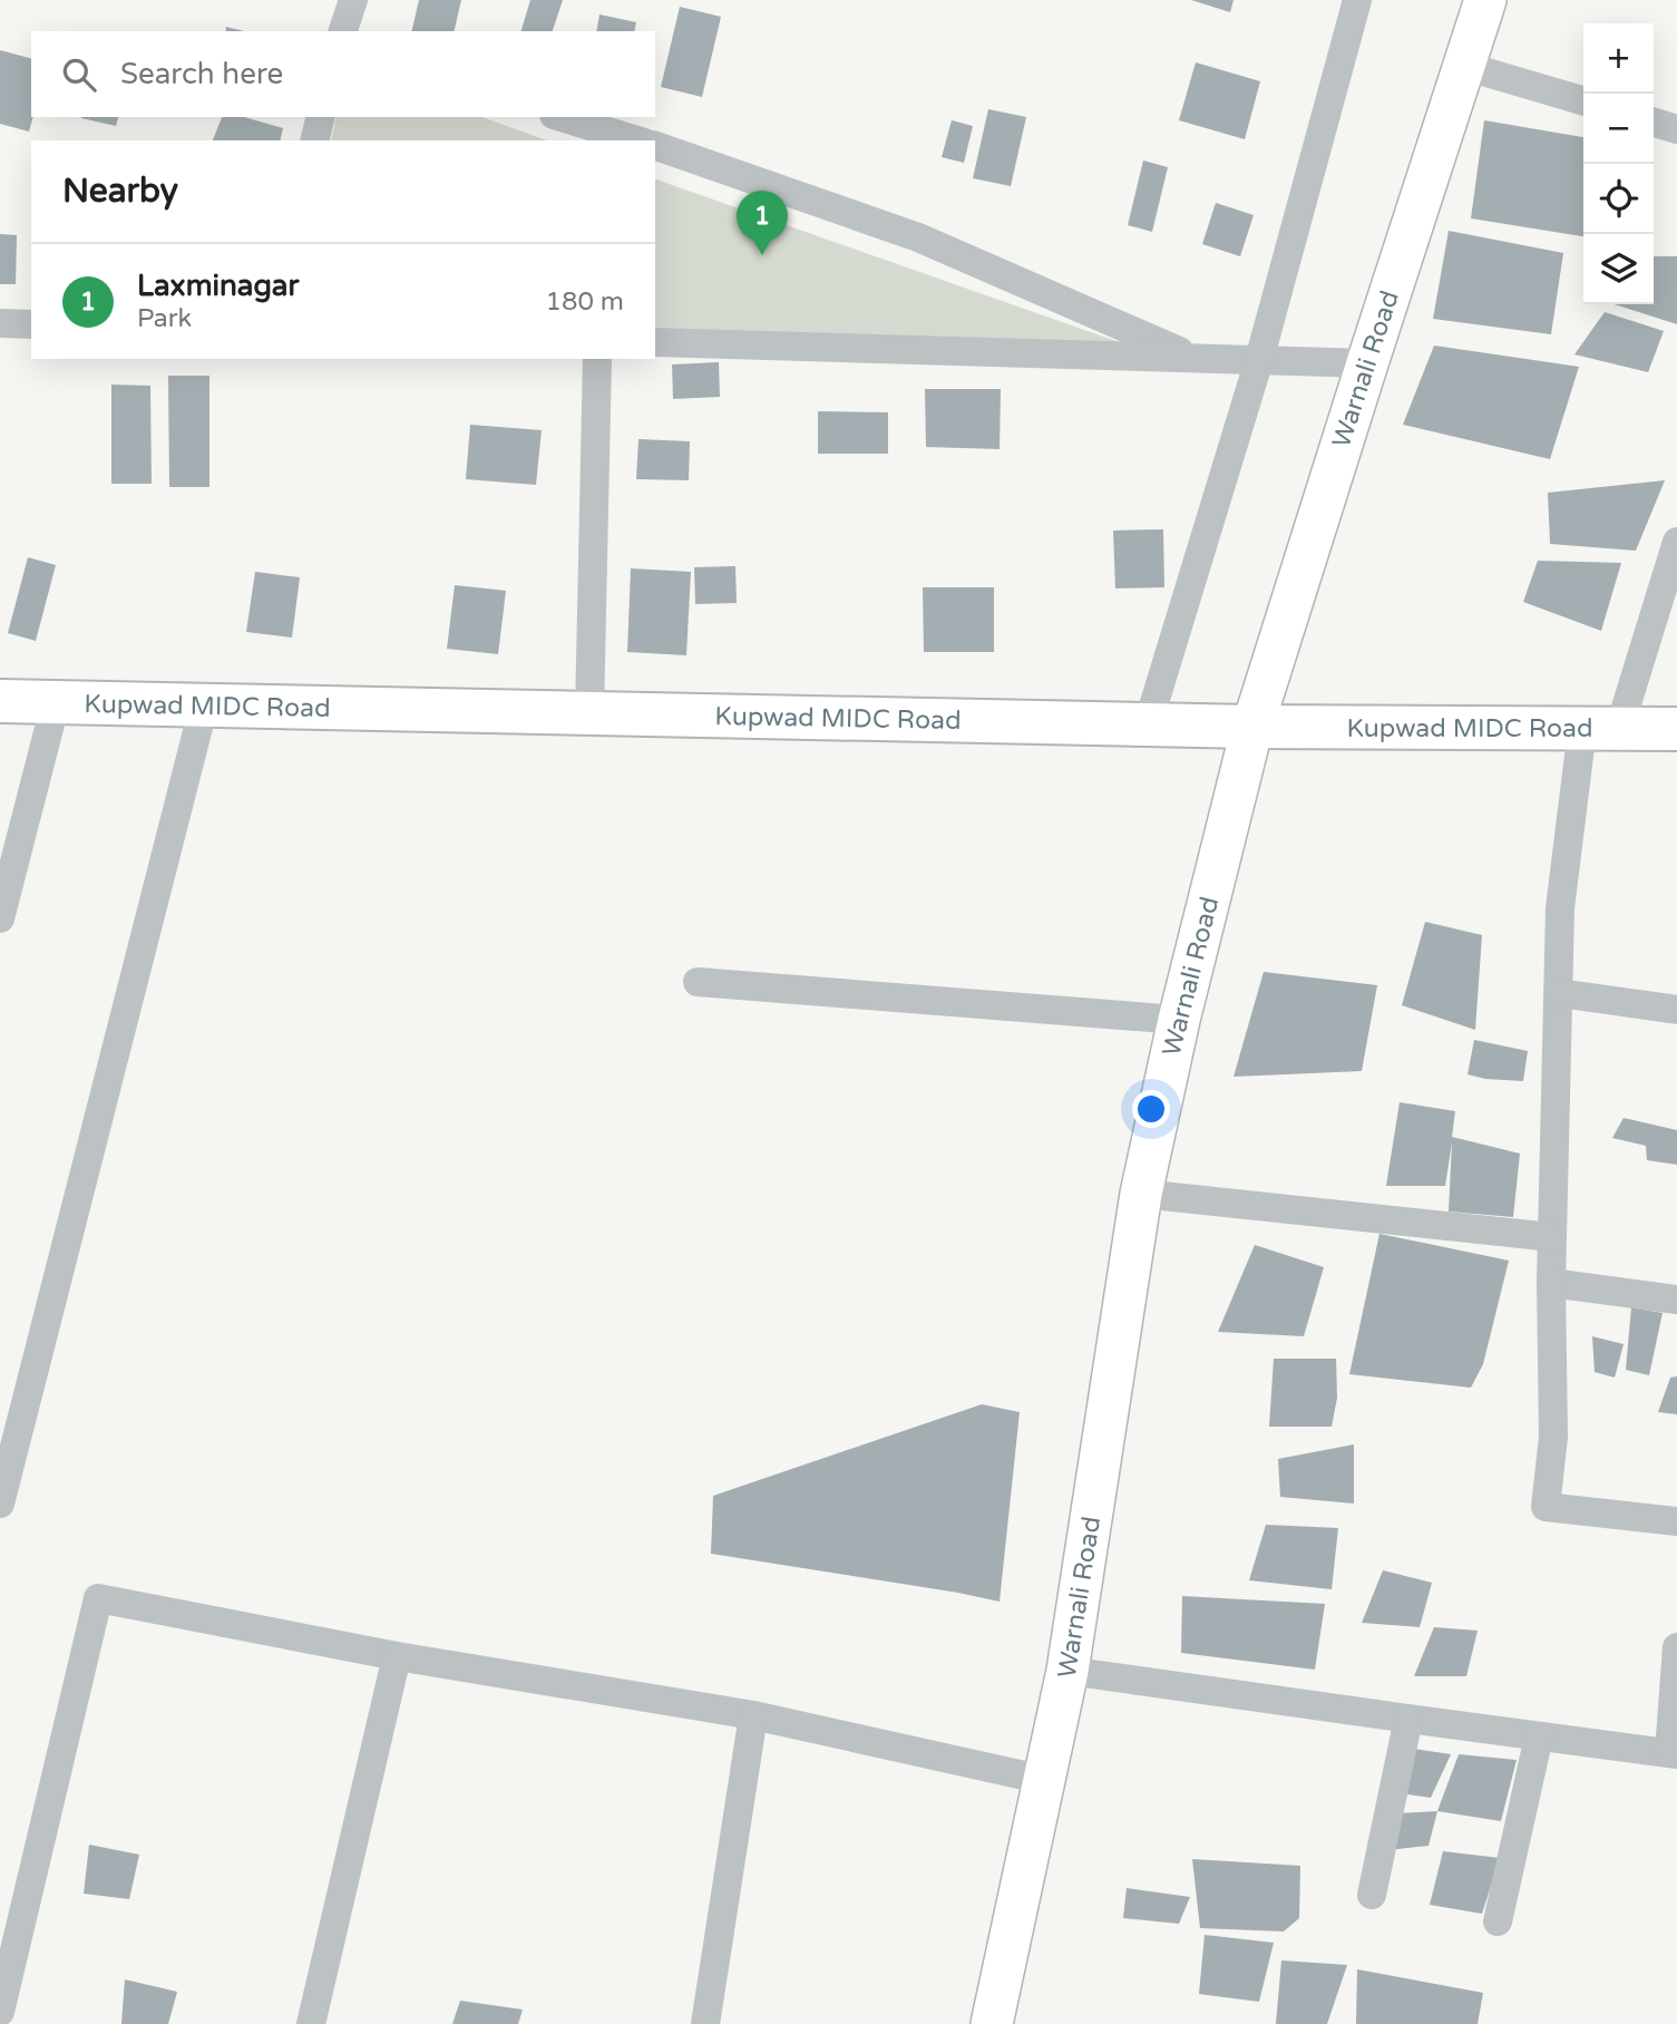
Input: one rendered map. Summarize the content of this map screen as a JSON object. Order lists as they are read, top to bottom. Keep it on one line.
{"streets":{"main road":["Warnali Road","Kupwad MIDC Road"]},"crossings":[["Warnali Road","Kupwad MIDC Road"]],"page":{"map_buttons":["+","−"],"search":"Search here","heading":"Nearby","pins":"1","list":[{"mark":"1","name":"Laxminagar","note":"Park","value":"180 m"}]}}
